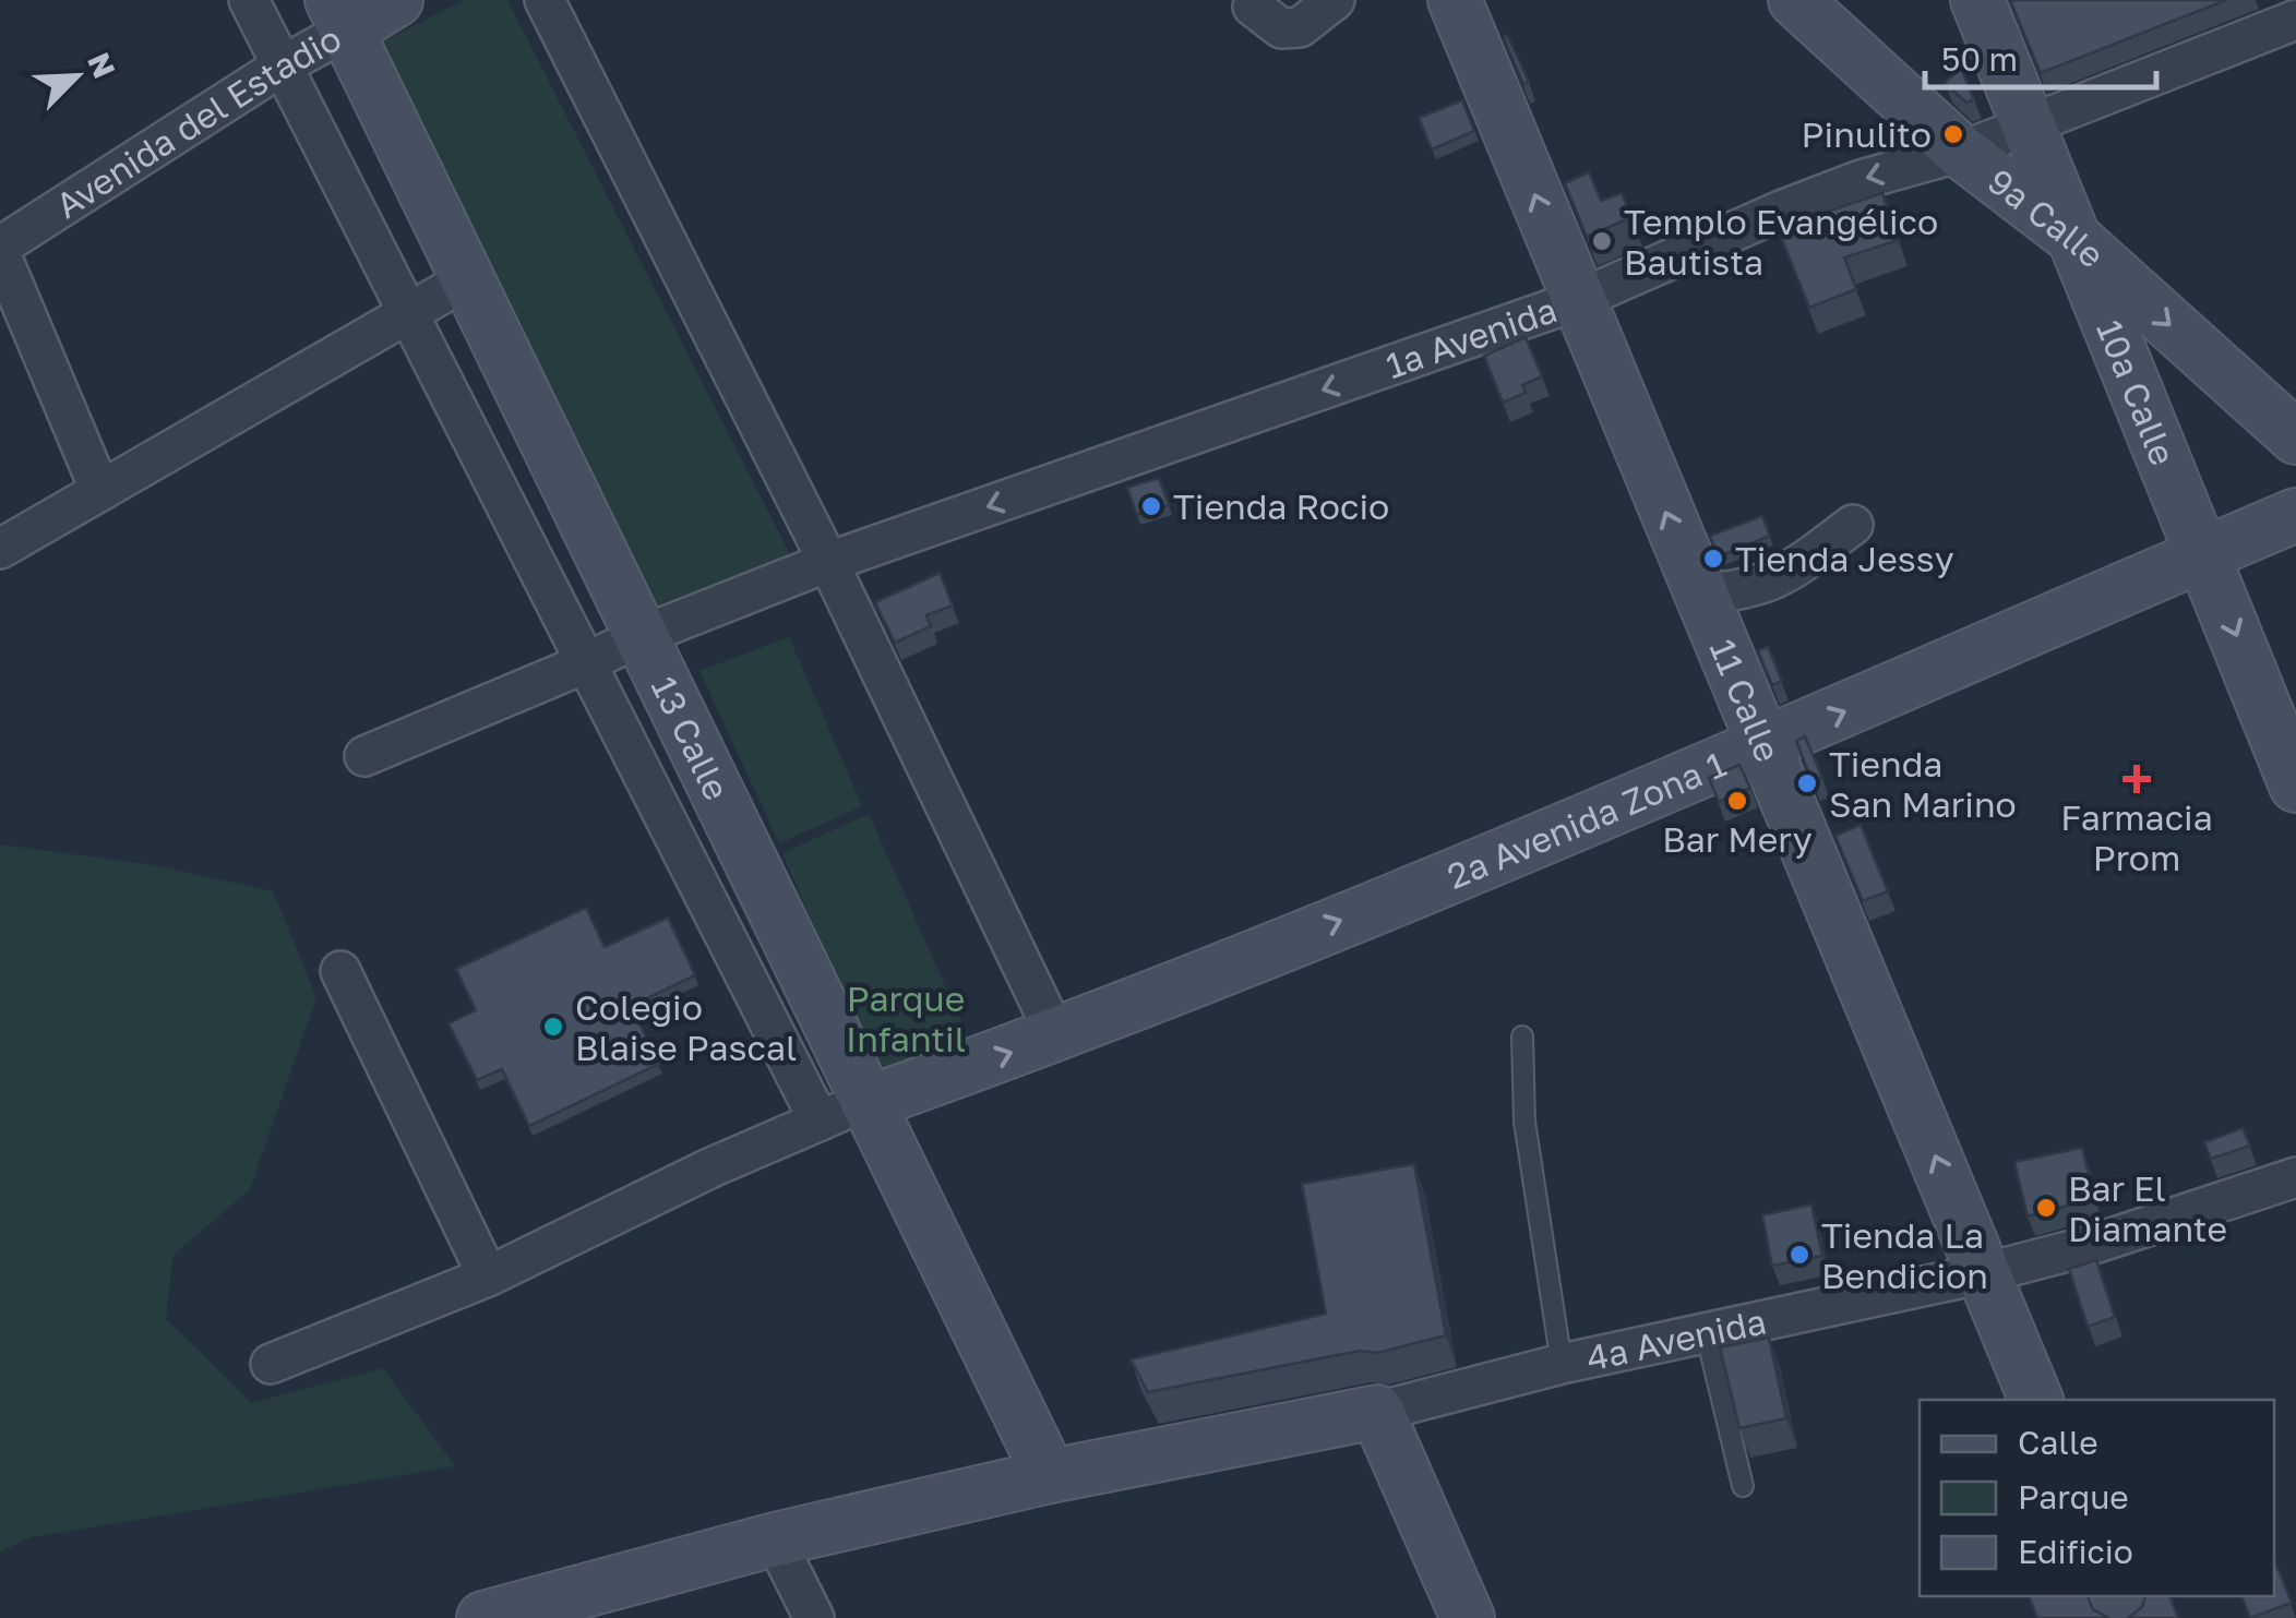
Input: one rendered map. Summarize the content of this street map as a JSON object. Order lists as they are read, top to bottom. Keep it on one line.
{"streets":{"street":["Avenida del Estadio","9a Calle","1a Avenida","10a Calle","11 Calle","13 Calle","2a Avenida Zona 1","4a Avenida"]},"crossings":[["Avenida del Estadio","13 Calle"],["9a Calle","1a Avenida"],["9a Calle","10a Calle"],["1a Avenida","10a Calle"],["1a Avenida","11 Calle"],["1a Avenida","13 Calle"],["10a Calle","2a Avenida Zona 1"],["11 Calle","2a Avenida Zona 1"],["11 Calle","4a Avenida"],["13 Calle","2a Avenida Zona 1"],["13 Calle","4a Avenida"]],"one_way":["9a Calle","1a Avenida","11 Calle","2a Avenida Zona 1"],"parks":["Parque Infantil"],"places":{"other":["Pinulito","Templo Evangélico Bautista","Tienda Rocio","Tienda Jessy","Tienda San Marino","Bar Mery","Colegio Blaise Pascal","Bar El Diamante","Tienda La Bendicion"],"health":["Farmacia Prom"]},"legend":["Calle","Parque","Edificio"],"scale_bar":"50 m","north":"top right"}
